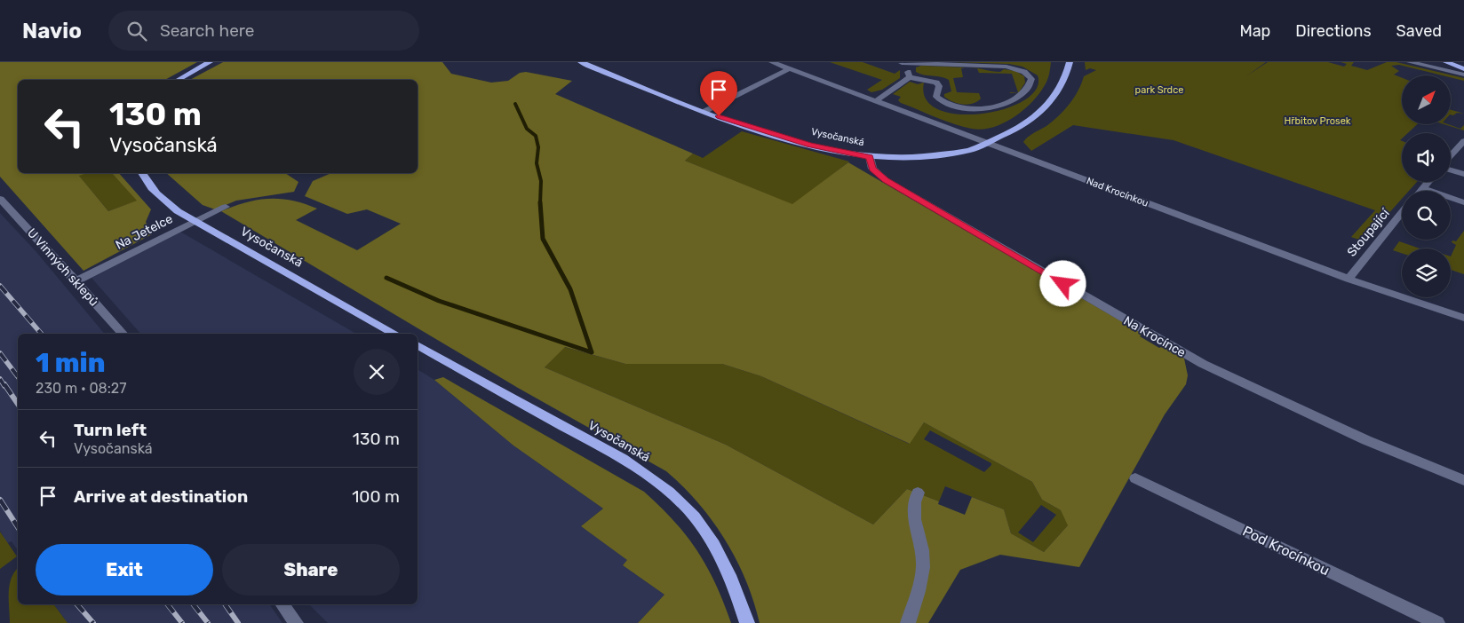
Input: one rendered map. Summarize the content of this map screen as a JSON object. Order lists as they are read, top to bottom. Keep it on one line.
{"streets":{"main road":["Vysočanská"],"street":["Nad Krocínkou","Na Jetelce","Stoupající","U Vinných sklepů","Na Krocínce","Pod Krocínkou"]},"crossings":[["Vysočanská","Nad Krocínkou"],["Vysočanská","Na Krocínce"],["Nad Krocínkou","Stoupající"],["Na Jetelce","U Vinných sklepů"]],"parks":["park Srdce","Hřbitov Prosek"],"north":"top right","page":{"header":"Navio","search":"Search here","nav":["Map","Directions","Saved"],"turn":["130 m","Vysočanská"],"heading":["1 min","230 m · 08:27"],"list":[{"name":"Turn left","note":"Vysočanská","value":"130 m"},{"name":"Arrive at destination","value":"100 m"}],"buttons":["Exit","Share"]}}
